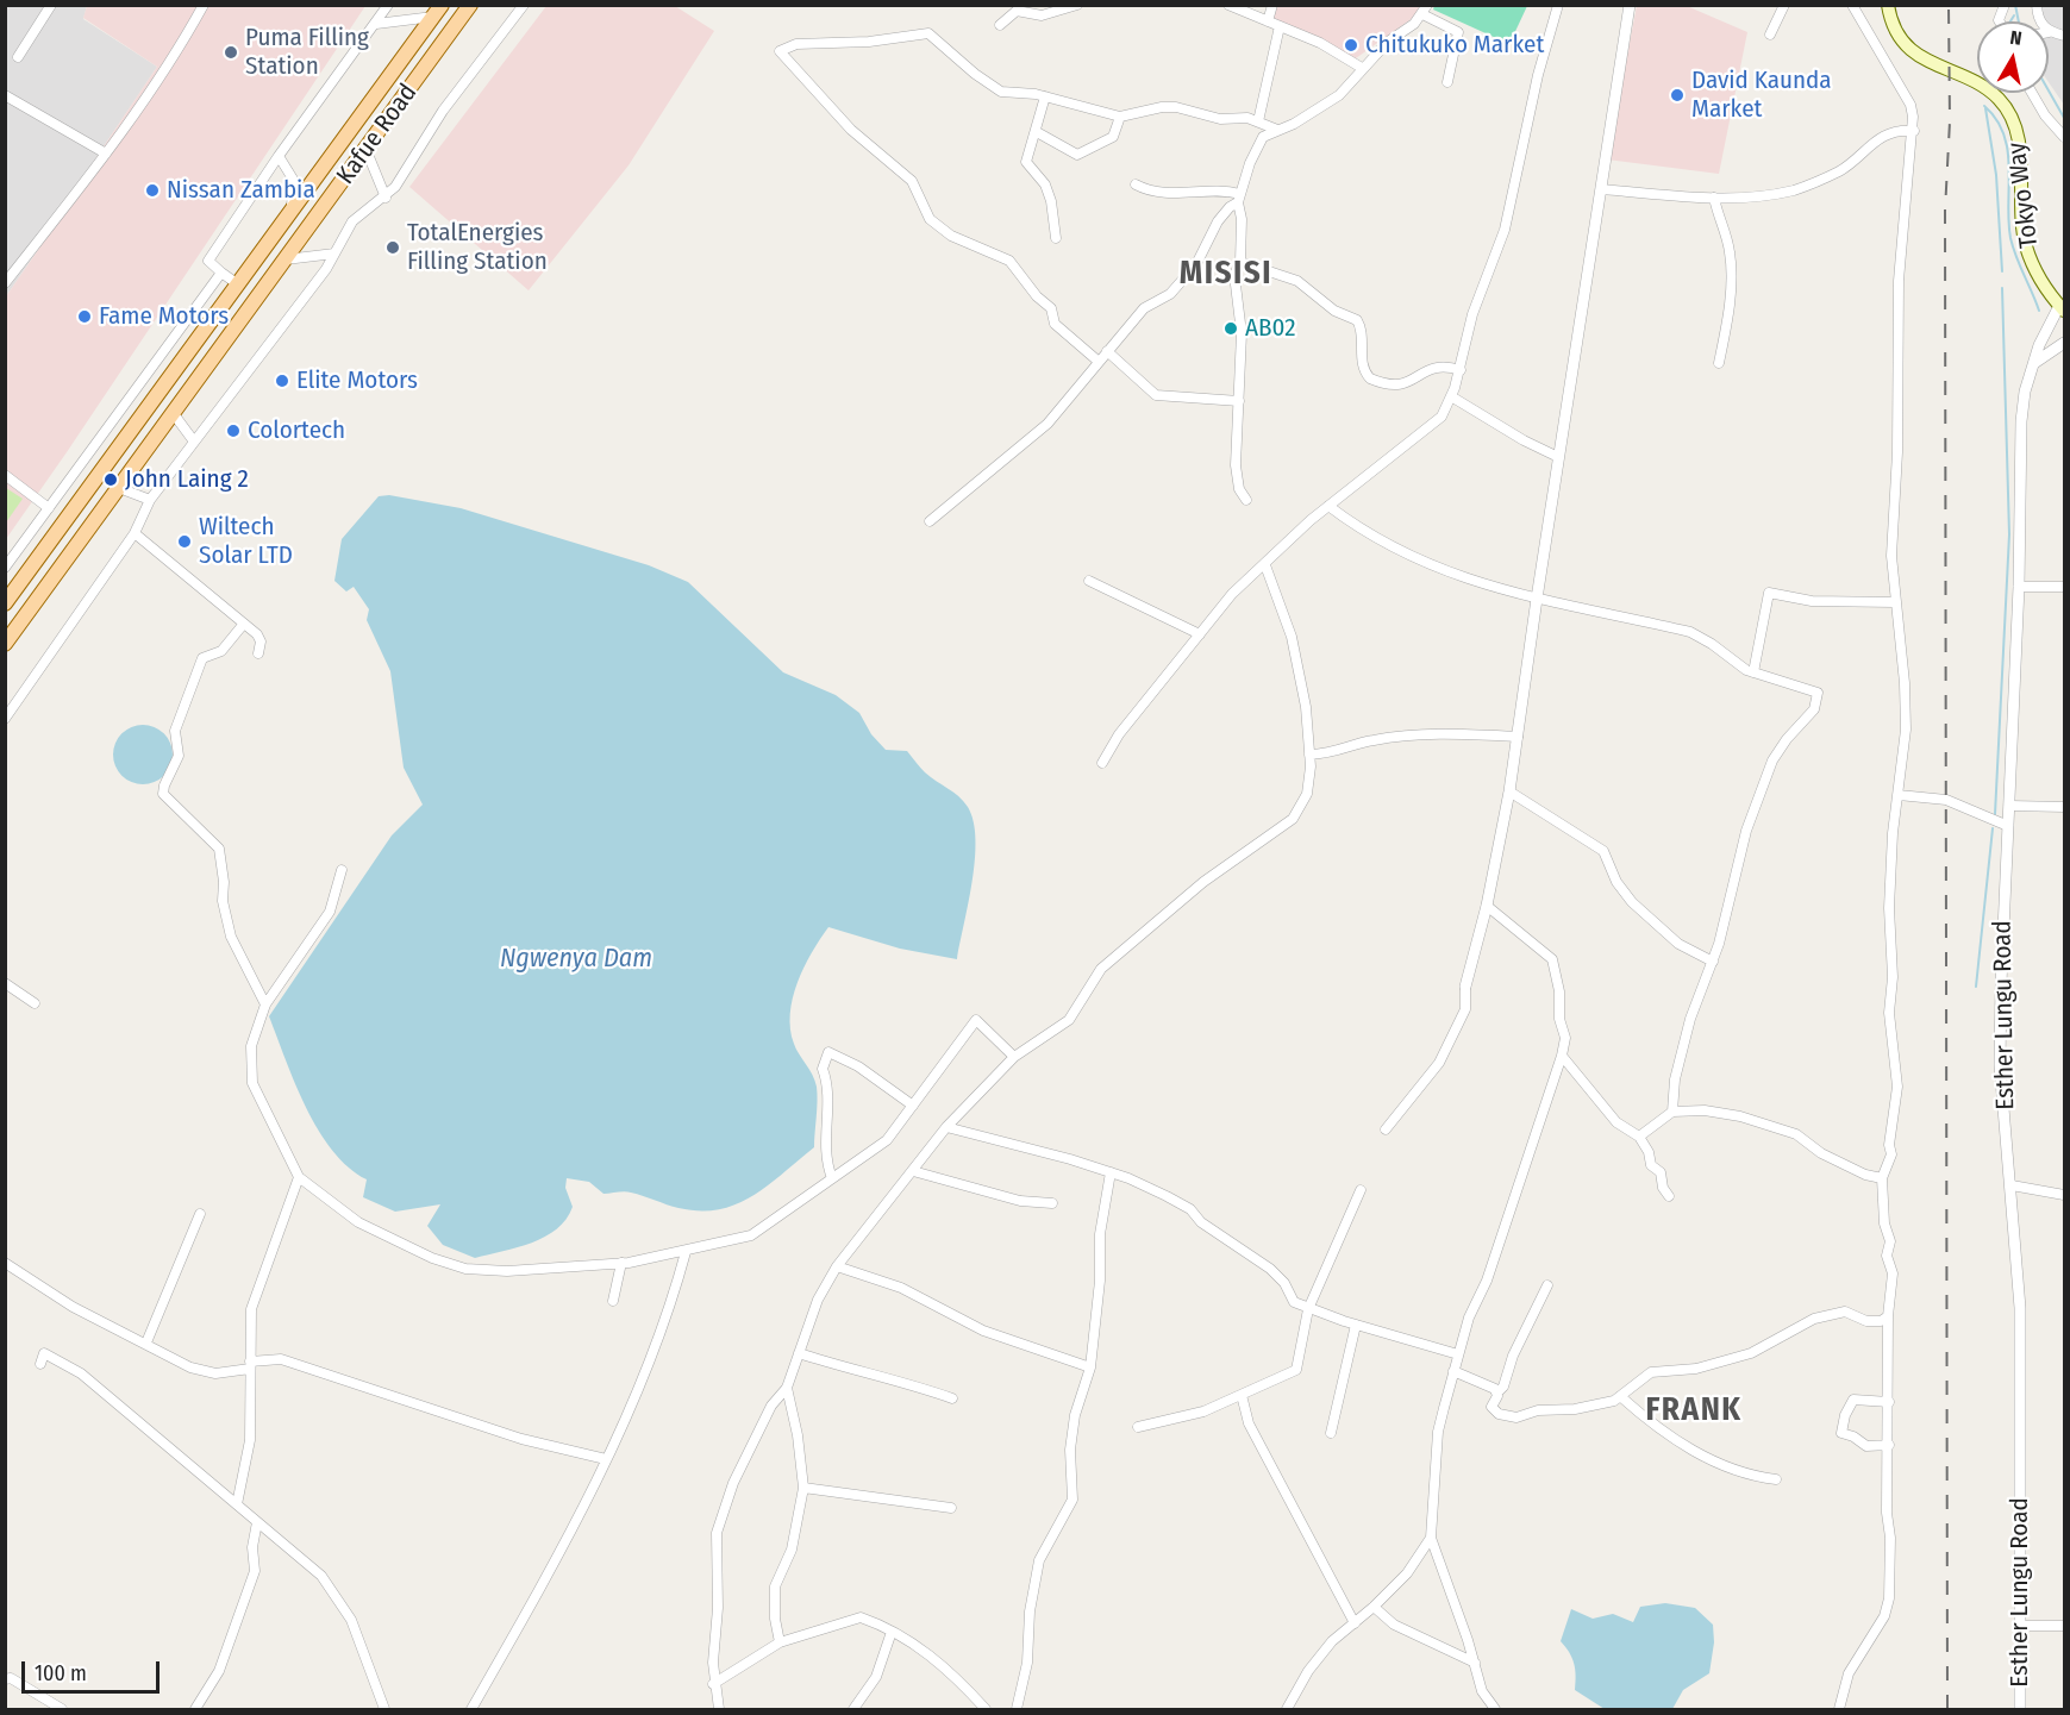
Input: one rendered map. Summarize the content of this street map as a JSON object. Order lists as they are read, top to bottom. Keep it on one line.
{"streets":{"main road":["Kafue Road","Tokyo Way"],"street":["Esther Lungu Road"]},"crossings":[["Tokyo Way","Esther Lungu Road"]],"districts":["MISISI","FRANK"],"water":["Ngwenya Dam"],"places":["Chitukuko Market","Puma Filling Station","David Kaunda Market","Nissan Zambia","TotalEnergies Filling Station","Fame Motors","AB02","Elite Motors","Colortech","John Laing 2","Wiltech Solar LTD"],"scale_bar":"100 m","north":"top"}
